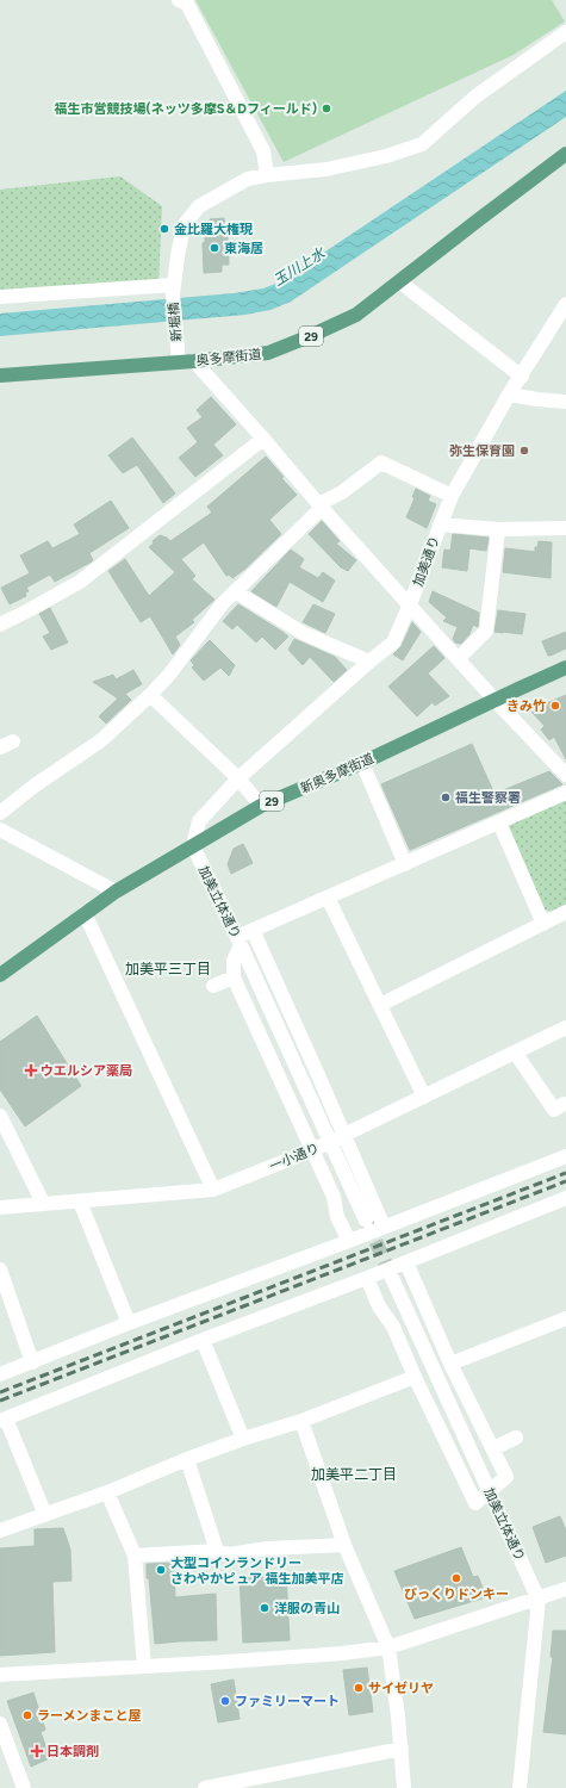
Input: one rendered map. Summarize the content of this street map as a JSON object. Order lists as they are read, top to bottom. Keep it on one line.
{"streets":{"main road":["29","奥多摩街道","新奥多摩街道"],"street":["新堀橋","加美通り","加美立体通り","一小通り"]},"crossings":[["新堀橋","奥多摩街道"],["加美通り","新奥多摩街道"],["加美通り","加美立体通り"],["新奥多摩街道","加美立体通り"]],"districts":["加美平三丁目","加美平二丁目"],"water":["玉川上水"],"places":{"other":["福生市営競技場(ネッツ多摩S＆Dフィールド)","金比羅大権現","東海居","弥生保育園","きみ竹","福生警察署","大型コインランドリー さわやかピュア 福生加美平店","びっくりドンキー","洋服の青山","サイゼリヤ","ファミリーマート","ラーメンまこと屋"],"health":["ウエルシア薬局","日本調剤"]}}
